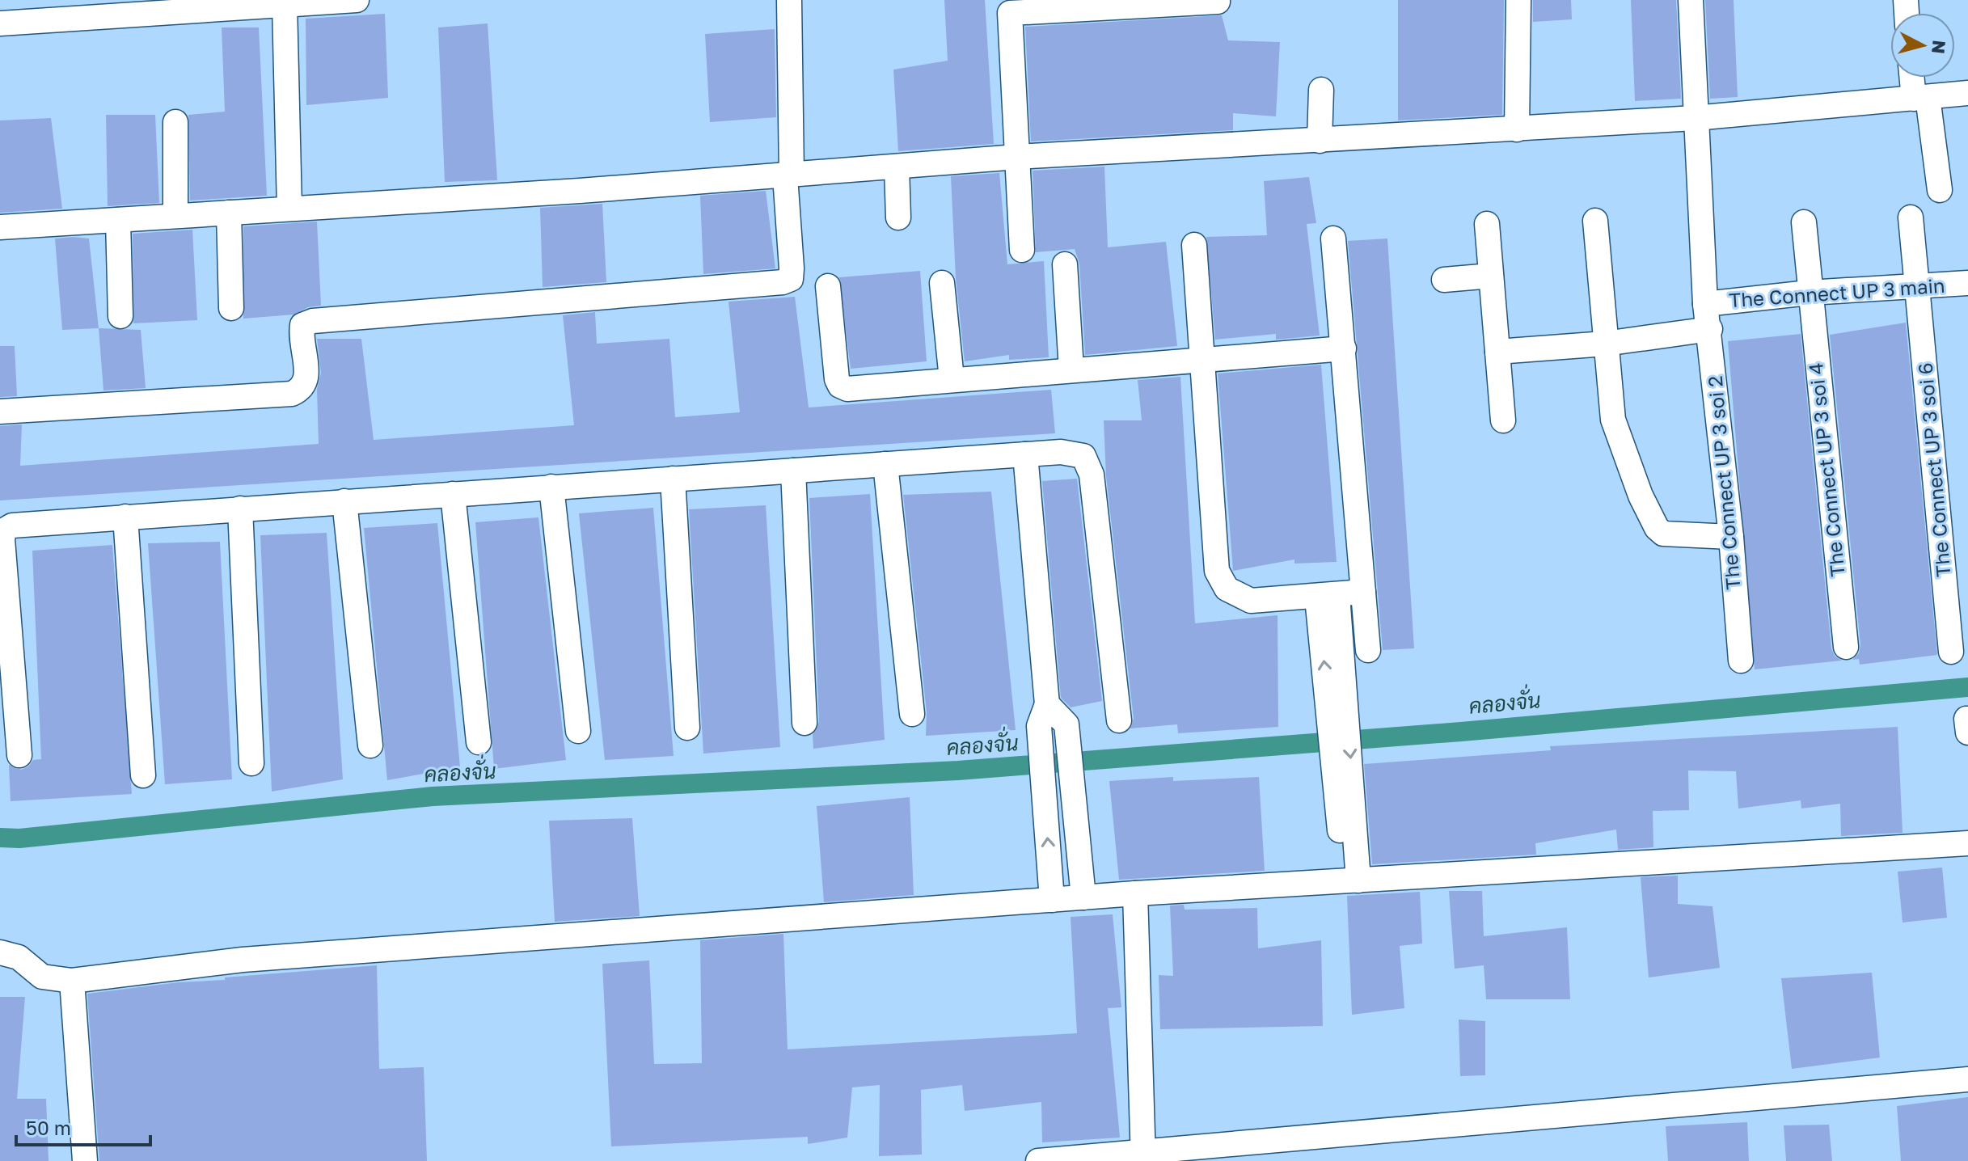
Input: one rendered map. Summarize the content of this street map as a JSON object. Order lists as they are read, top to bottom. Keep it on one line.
{"streets":{"street":["The Connect UP 3 main","The Connect UP 3 soi 4","The Connect UP 3 soi 6","The Connect UP 3 soi 2"]},"crossings":[["The Connect UP 3 main","The Connect UP 3 soi 4"],["The Connect UP 3 main","The Connect UP 3 soi 6"],["The Connect UP 3 main","The Connect UP 3 soi 2"]],"water":["คลองจั่น"],"scale_bar":"50 m","north":"right"}
